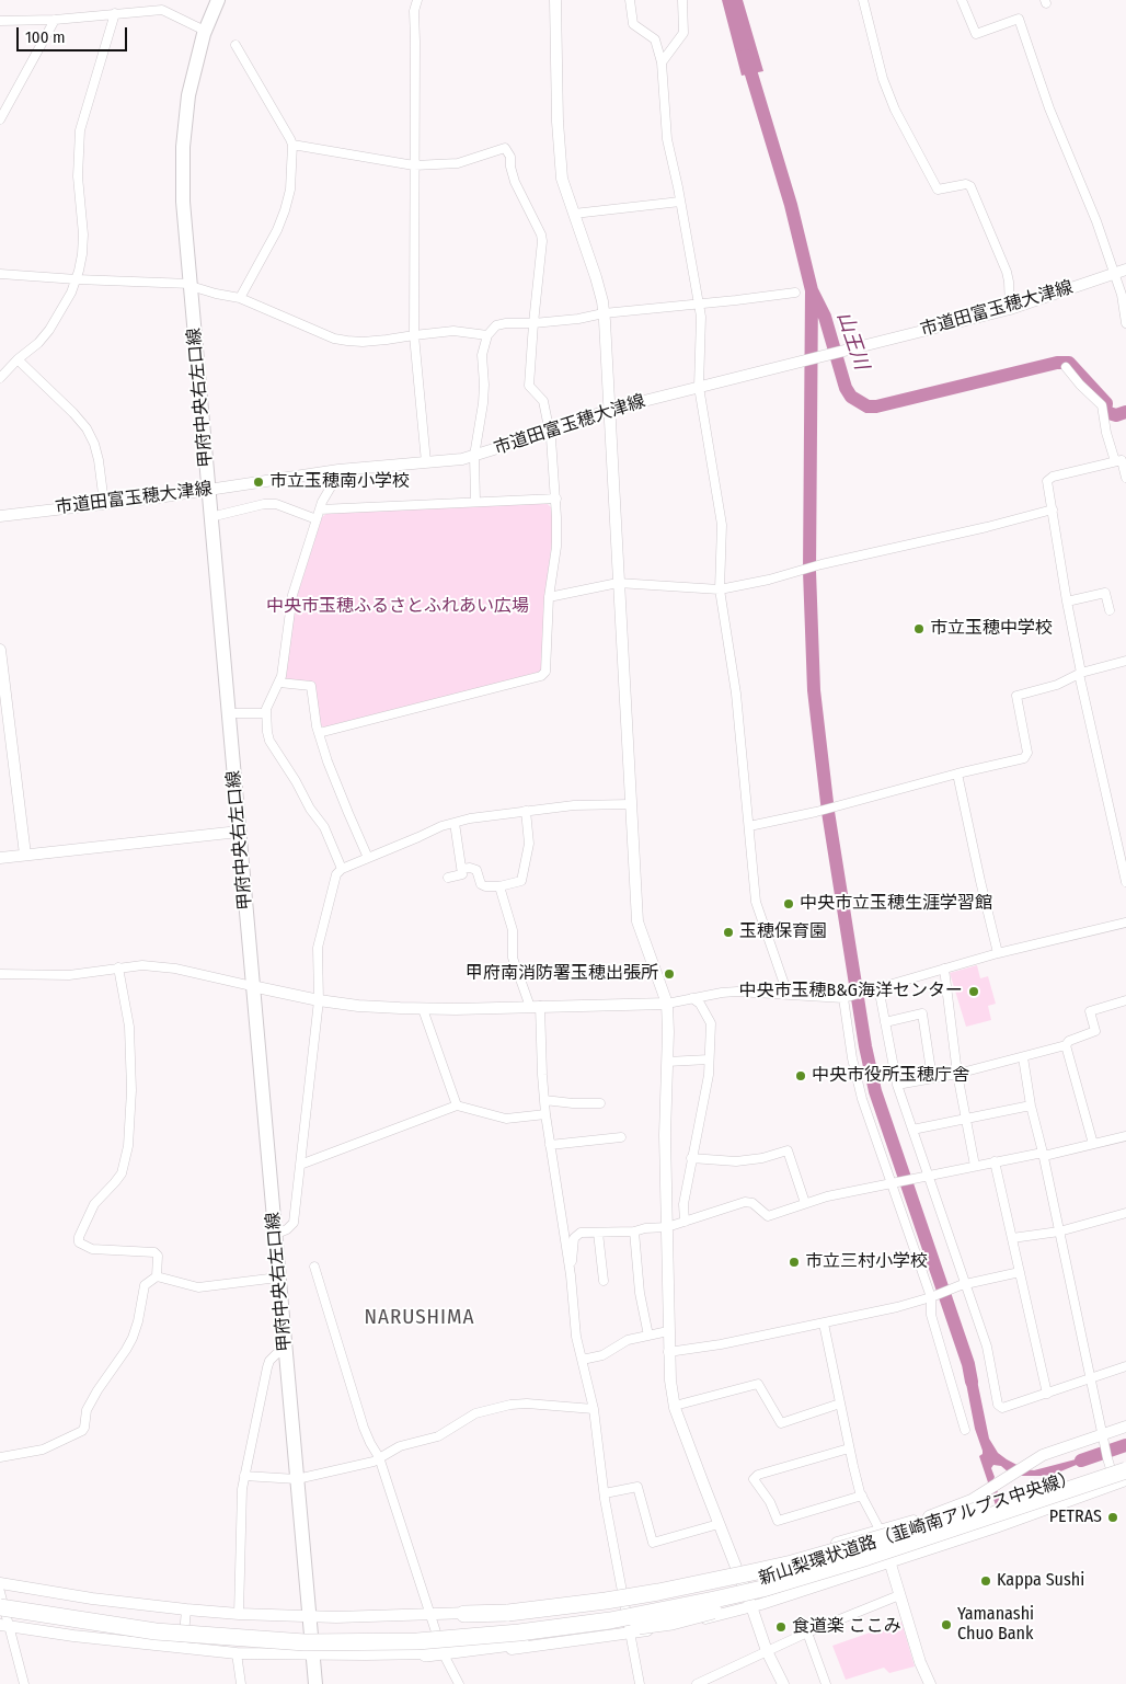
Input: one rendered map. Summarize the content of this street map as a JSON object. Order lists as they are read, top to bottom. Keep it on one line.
{"streets":{"highway":["新山梨環状道路（韮崎南アルプス中央線）"],"main road":["甲府中央右左口線"],"street":["市道田富玉穂大津線"]},"crossings":[["市道田富玉穂大津線","甲府中央右左口線"]],"districts":["NARUSHIMA"],"water":["山王川"],"parks":["中央市玉穂ふるさとふれあい広場"],"places":["市立玉穂南小学校","市立玉穂中学校","中央市立玉穂生涯学習館","玉穂保育園","甲府南消防署玉穂出張所","中央市玉穂B&G海洋センター","中央市役所玉穂庁舎","市立三村小学校","PETRAS","Kappa Sushi","Yamanashi Chuo Bank","食道楽 ここみ"],"scale_bar":"100 m"}
